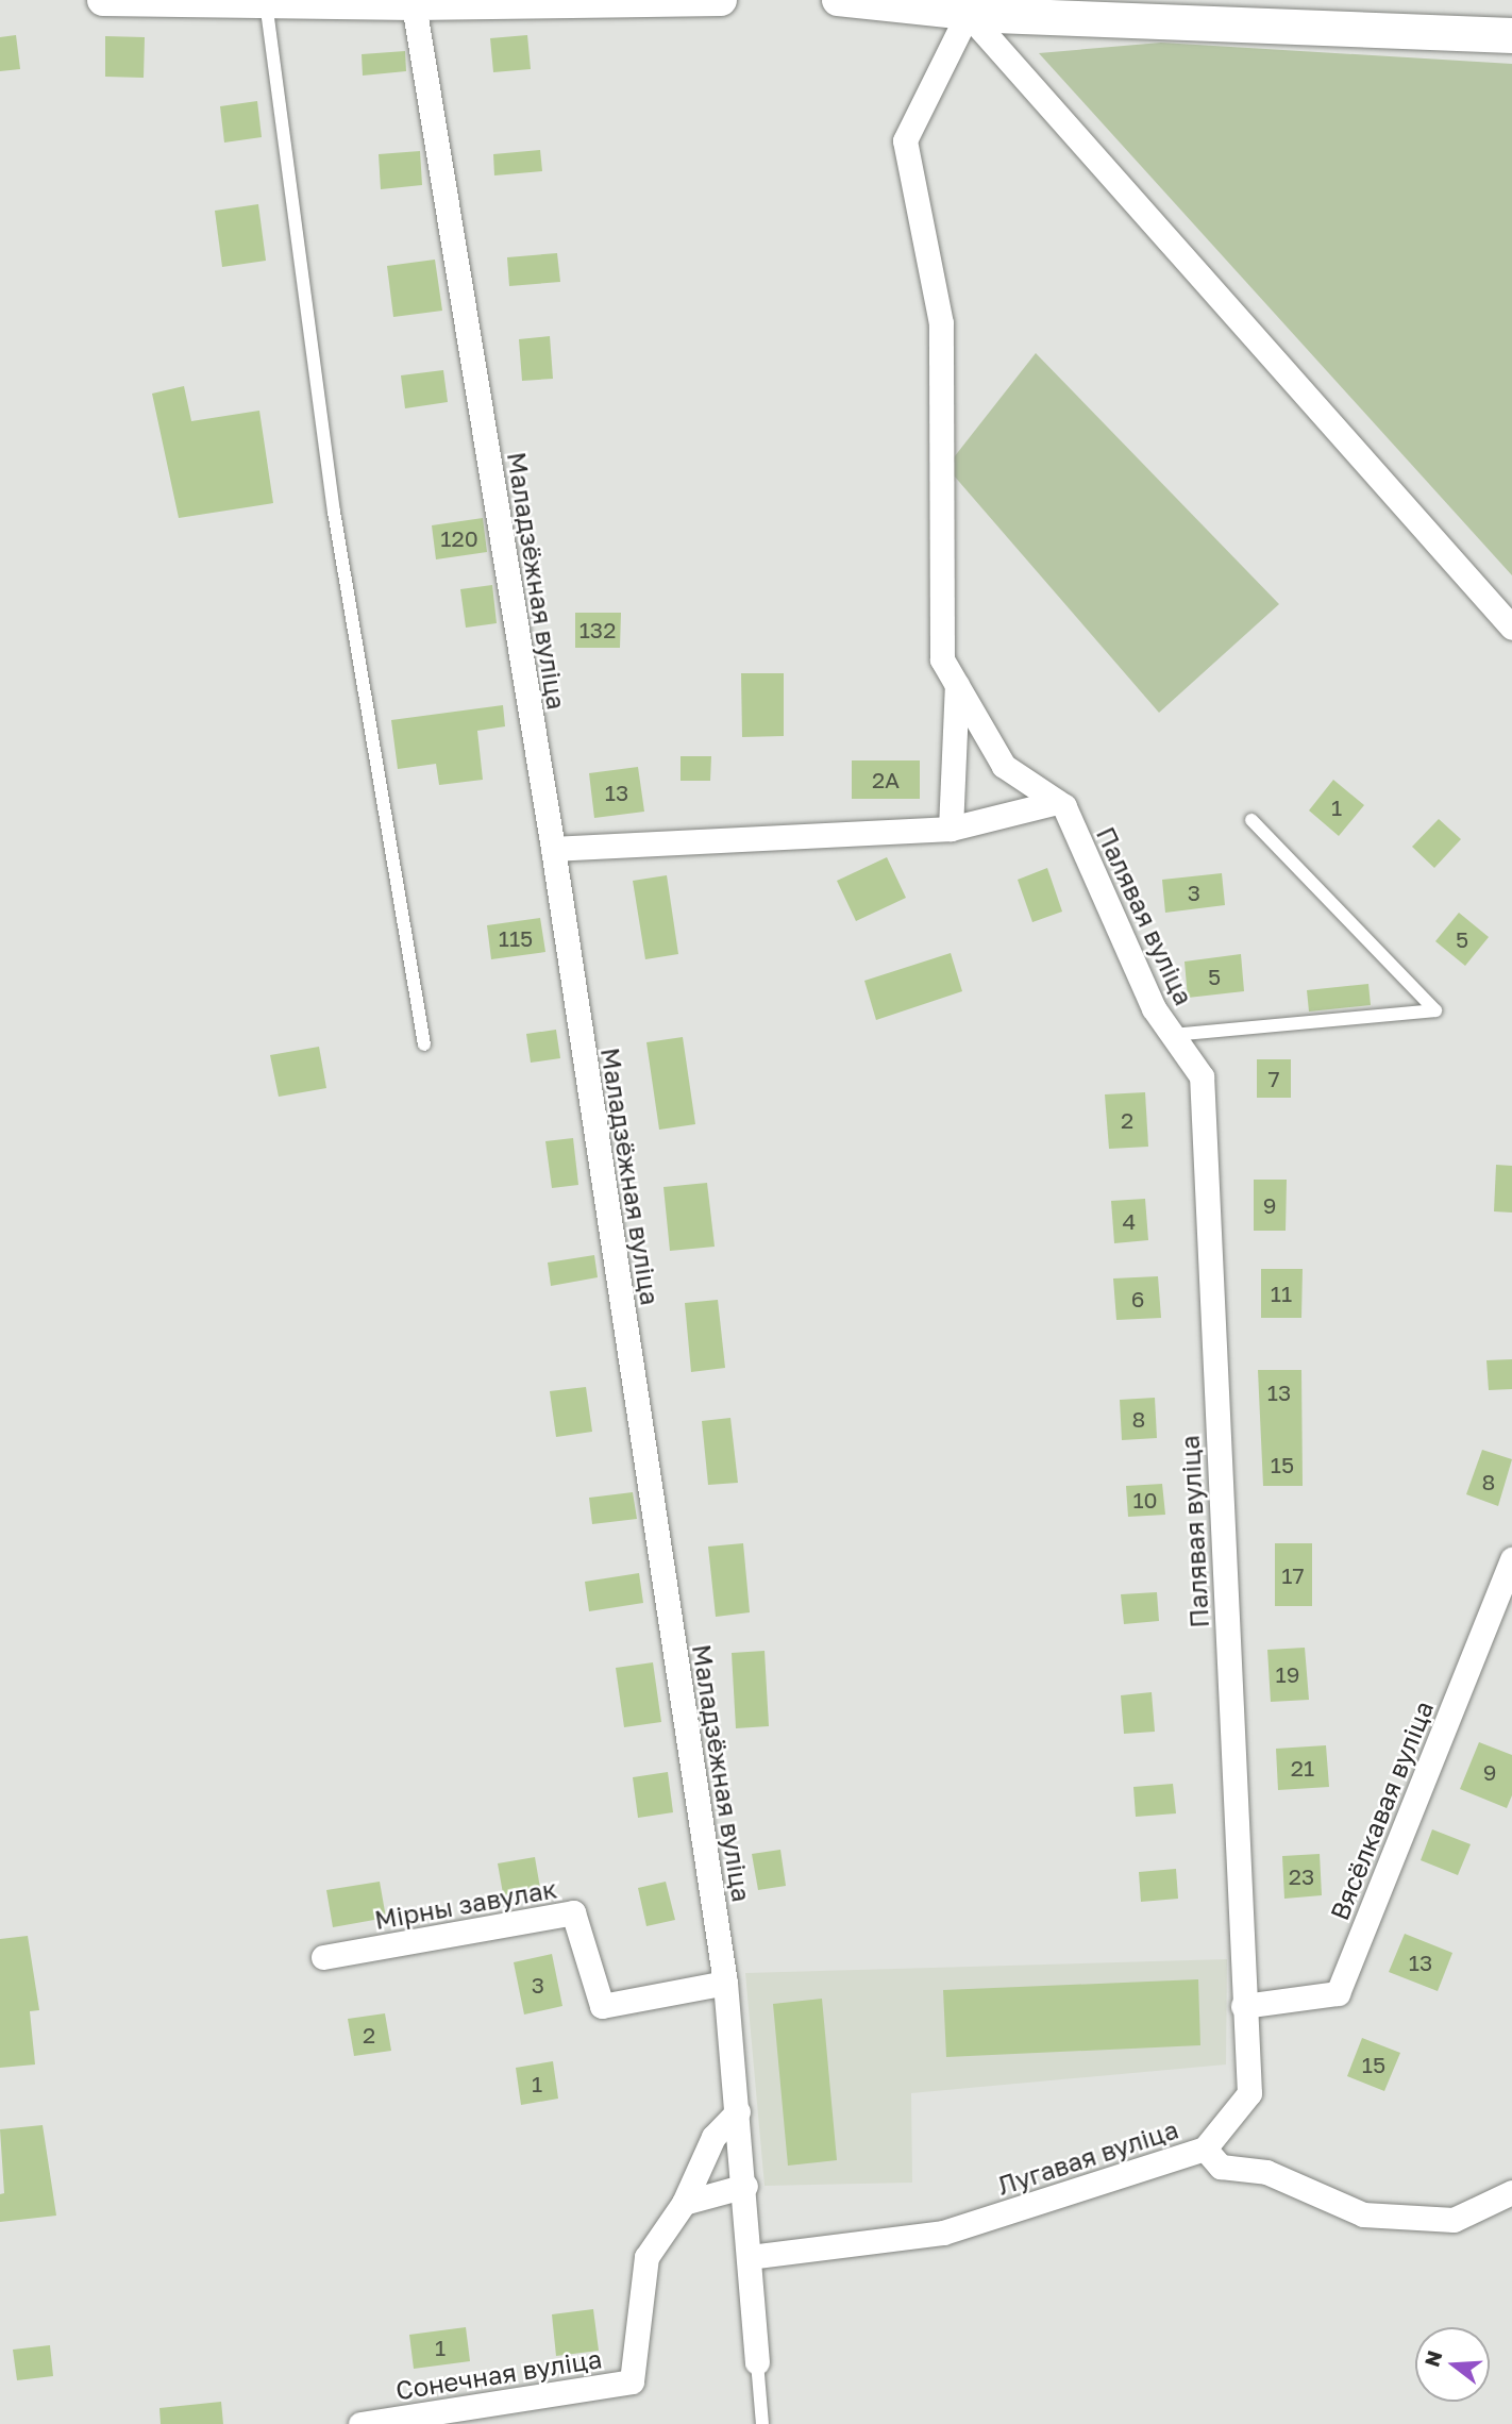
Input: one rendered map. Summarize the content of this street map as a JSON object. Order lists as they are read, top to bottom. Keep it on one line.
{"streets":{"street":["Маладзёжная вуліца","Палявая вуліца","Вясёлкавая вуліца","Мірны завулак","Лугавая вуліца","Сонечная вуліца"]},"crossings":[["Маладзёжная вуліца","Мірны завулак"],["Маладзёжная вуліца","Лугавая вуліца"],["Маладзёжная вуліца","Сонечная вуліца"],["Палявая вуліца","Вясёлкавая вуліца"],["Палявая вуліца","Лугавая вуліца"]],"house_numbers":["120","132","2А","13","1","3","115","5","5","7","2","9","4","11","6","13","8","15","8","10","17","19","21","9","23","13","3","2","15","1","1"],"north":"left"}
